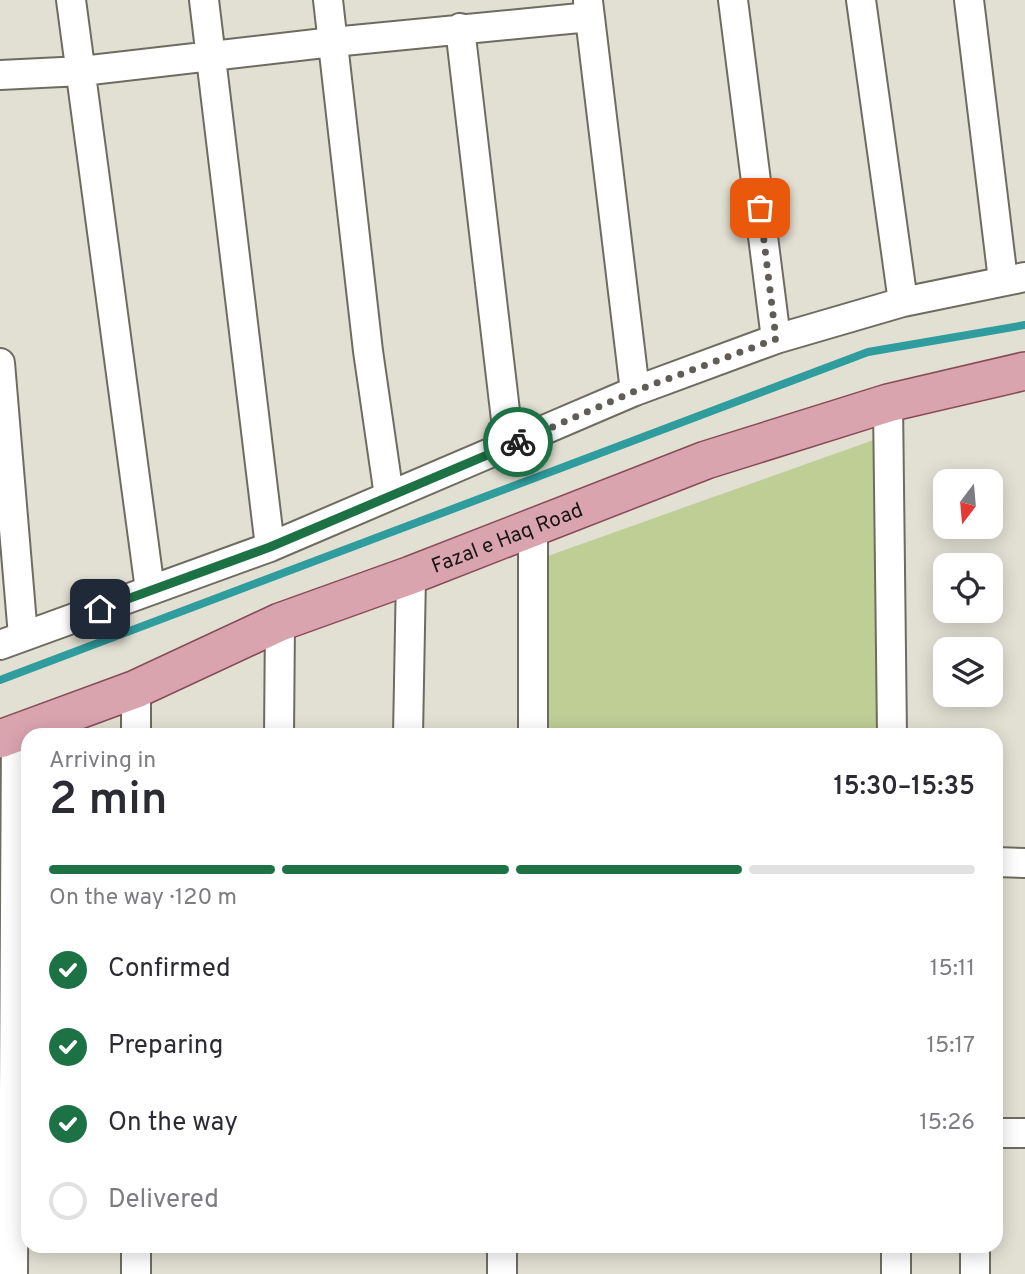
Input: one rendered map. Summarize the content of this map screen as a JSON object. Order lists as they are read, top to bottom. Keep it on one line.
{"streets":{"main road":["Fazal e Haq Road"]},"north":"bottom","page":{"heading":["2 min","Arriving in","15:30–15:35"],"bar":"On the way · 120 m","list":[["Confirmed","15:11"],["Preparing","15:17"],["On the way","15:26"],"Delivered"]}}
